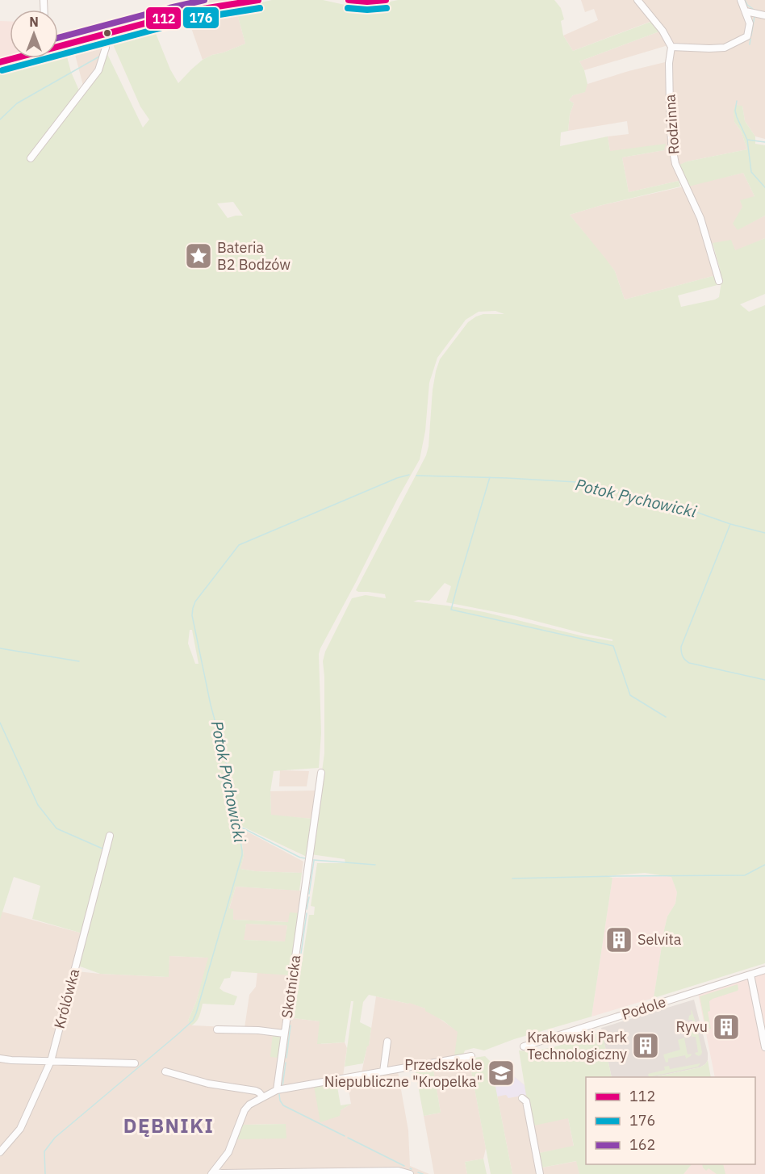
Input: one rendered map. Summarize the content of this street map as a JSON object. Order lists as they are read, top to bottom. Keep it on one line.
{"streets":{"street":["Rodzinna","Skotnicka","Królówka","Podole"]},"districts":["DĘBNIKI"],"water":["Potok Pychowicki"],"places":{"place":["Bateria B2 Bodzów"],"building":["Selvita","Ryvu","Krakowski Park Technologiczny"],"school or university":["Przedszkole Niepubliczne \"Kropelka\""]},"lines":["transit line 112","transit line 162","transit line 176"],"legend":["112","176","162"],"north":"top"}
